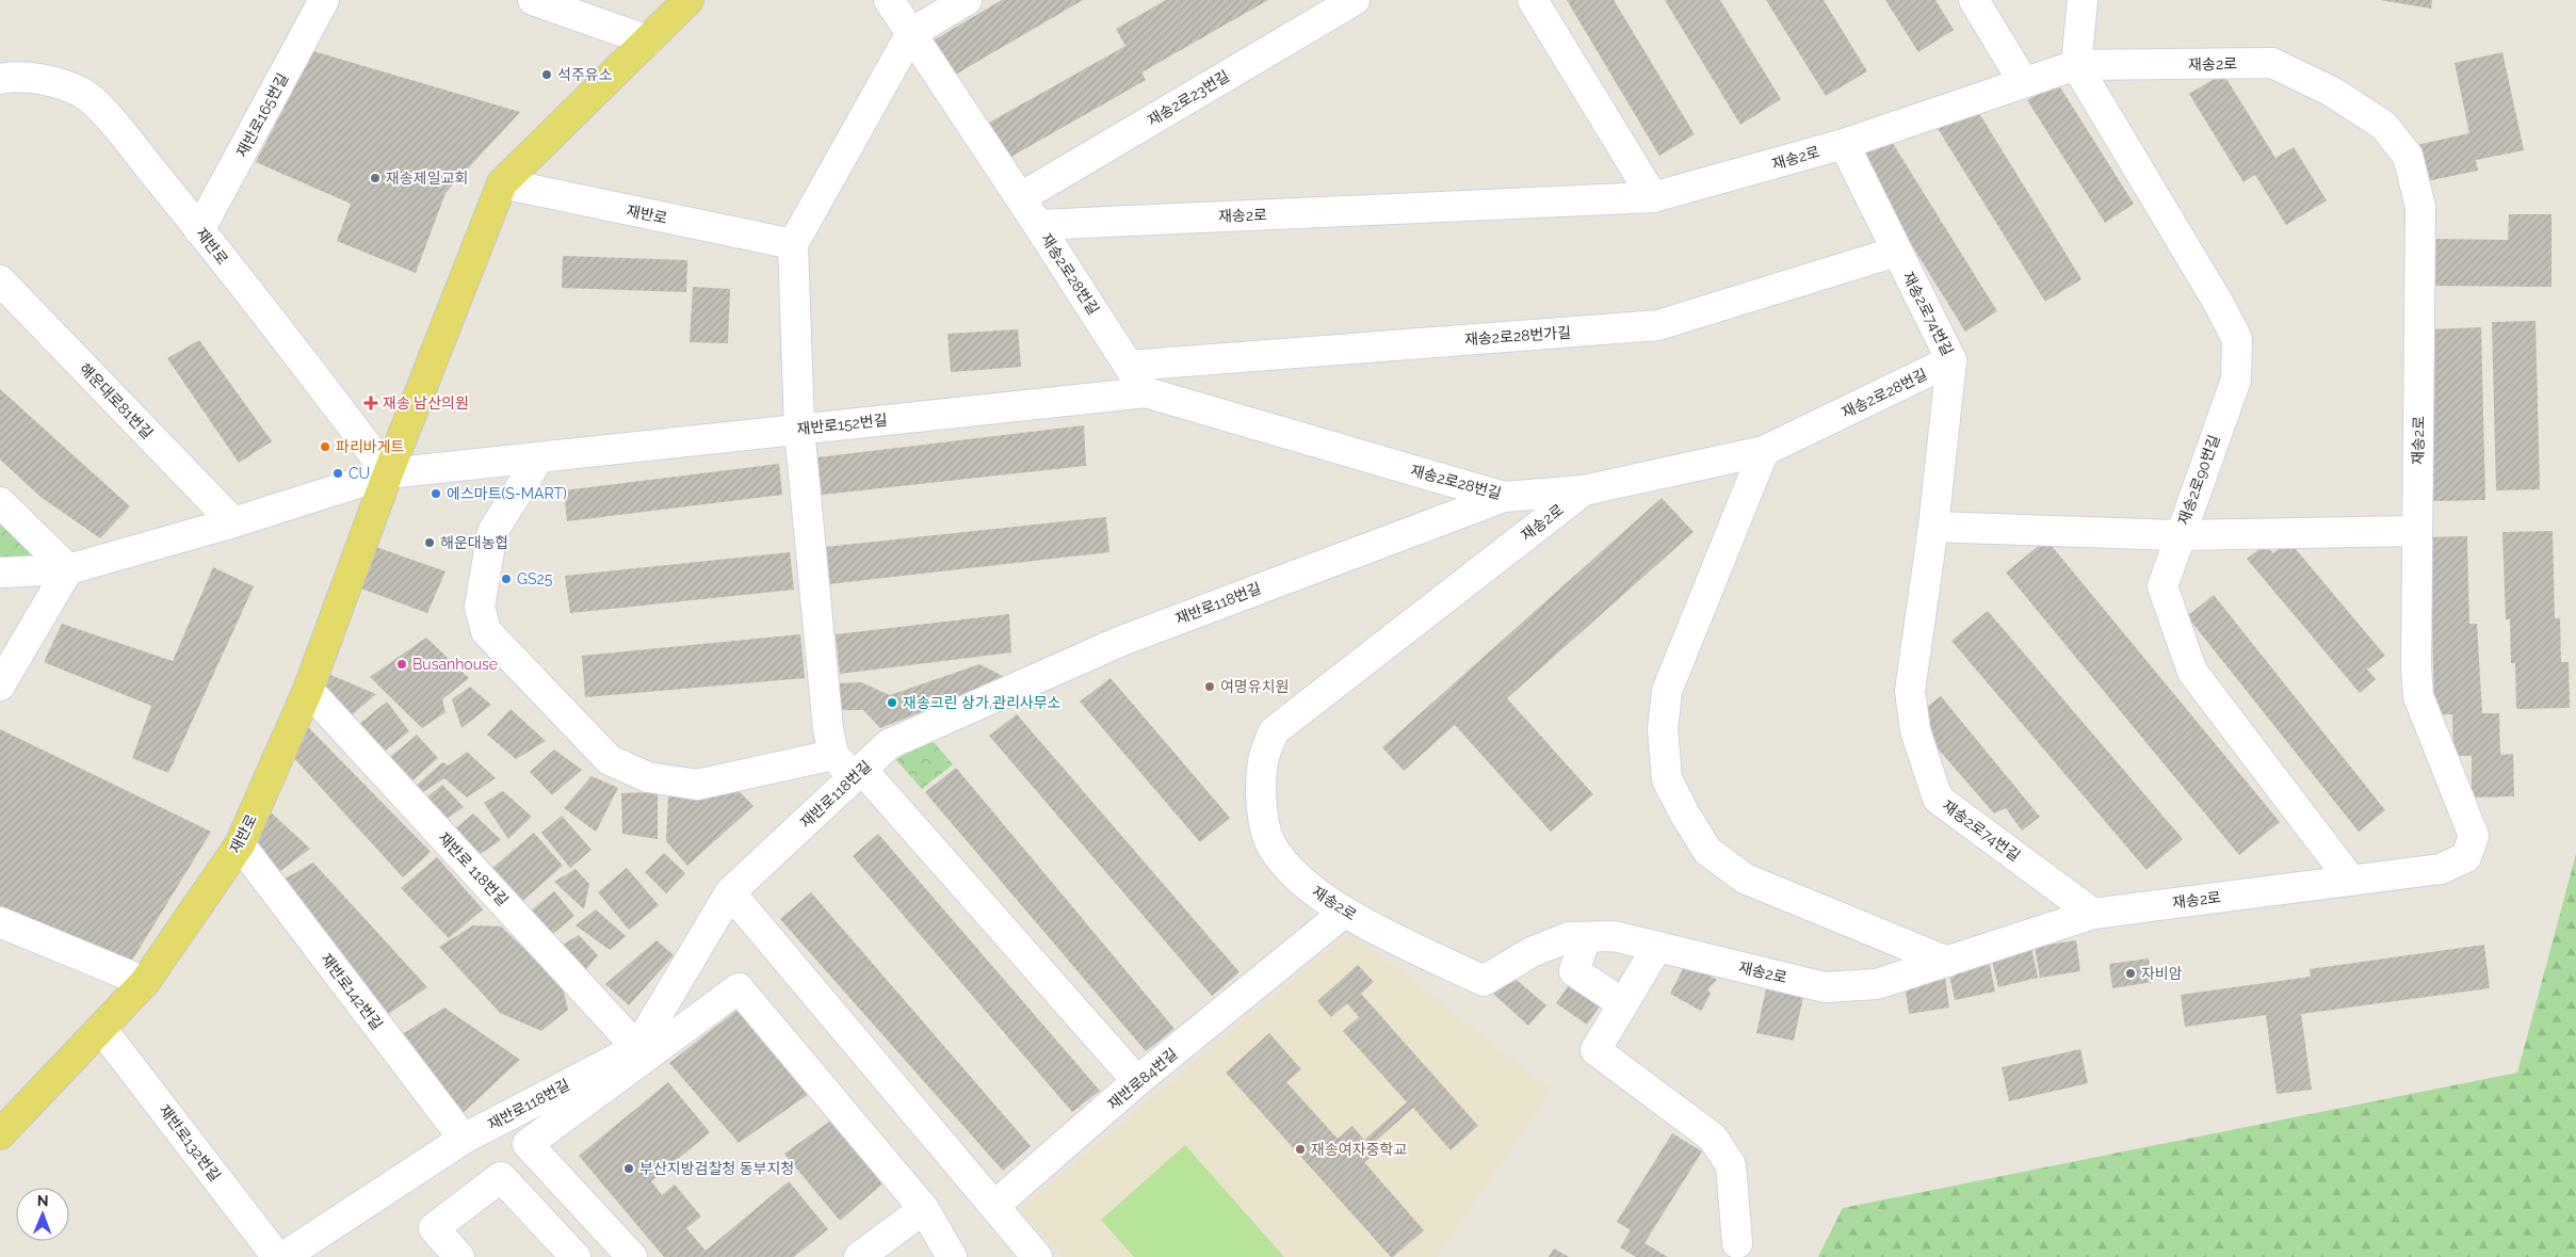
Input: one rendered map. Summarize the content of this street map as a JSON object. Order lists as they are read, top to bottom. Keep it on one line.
{"streets":{"main road":["재반로"],"street":["재송2로","재송2로23번길","재반로165번길","재송2로28번길","재송2로74번길","재송2로28번가길","해운대로81번길","재반로152번길","재송2로90번길","재반로118번길","재반로 118번길","재반로142번길","재반로84번길","재반로132번길"]},"crossings":[["재송2로","재송2로28번길"],["재송2로","재송2로74번길"],["재송2로","재송2로90번길"],["재송2로","재반로84번길"],["재반로165번길","재반로"],["재반로","재반로152번길"],["재반로","재반로 118번길"],["재반로","재반로142번길"],["재반로","재반로132번길"],["재송2로28번길","재송2로74번길"],["재송2로28번길","재송2로28번가길"],["재송2로28번길","재반로152번길"],["재송2로28번길","재반로118번길"],["재송2로74번길","재송2로28번가길"],["재반로118번길","재반로 118번길"],["재반로118번길","재반로142번길"]],"places":{"other":["석주유소","재송제일교회","파리바게트","CU","에스마트(S-MART)","해운대농협","GS25","Busanhouse","여명유치원","재송그린 상가,관리사무소","자비암","재송여자중학교","부산지방검찰청 동부지청"],"health":["재송 남산의원"]},"north":"top"}
